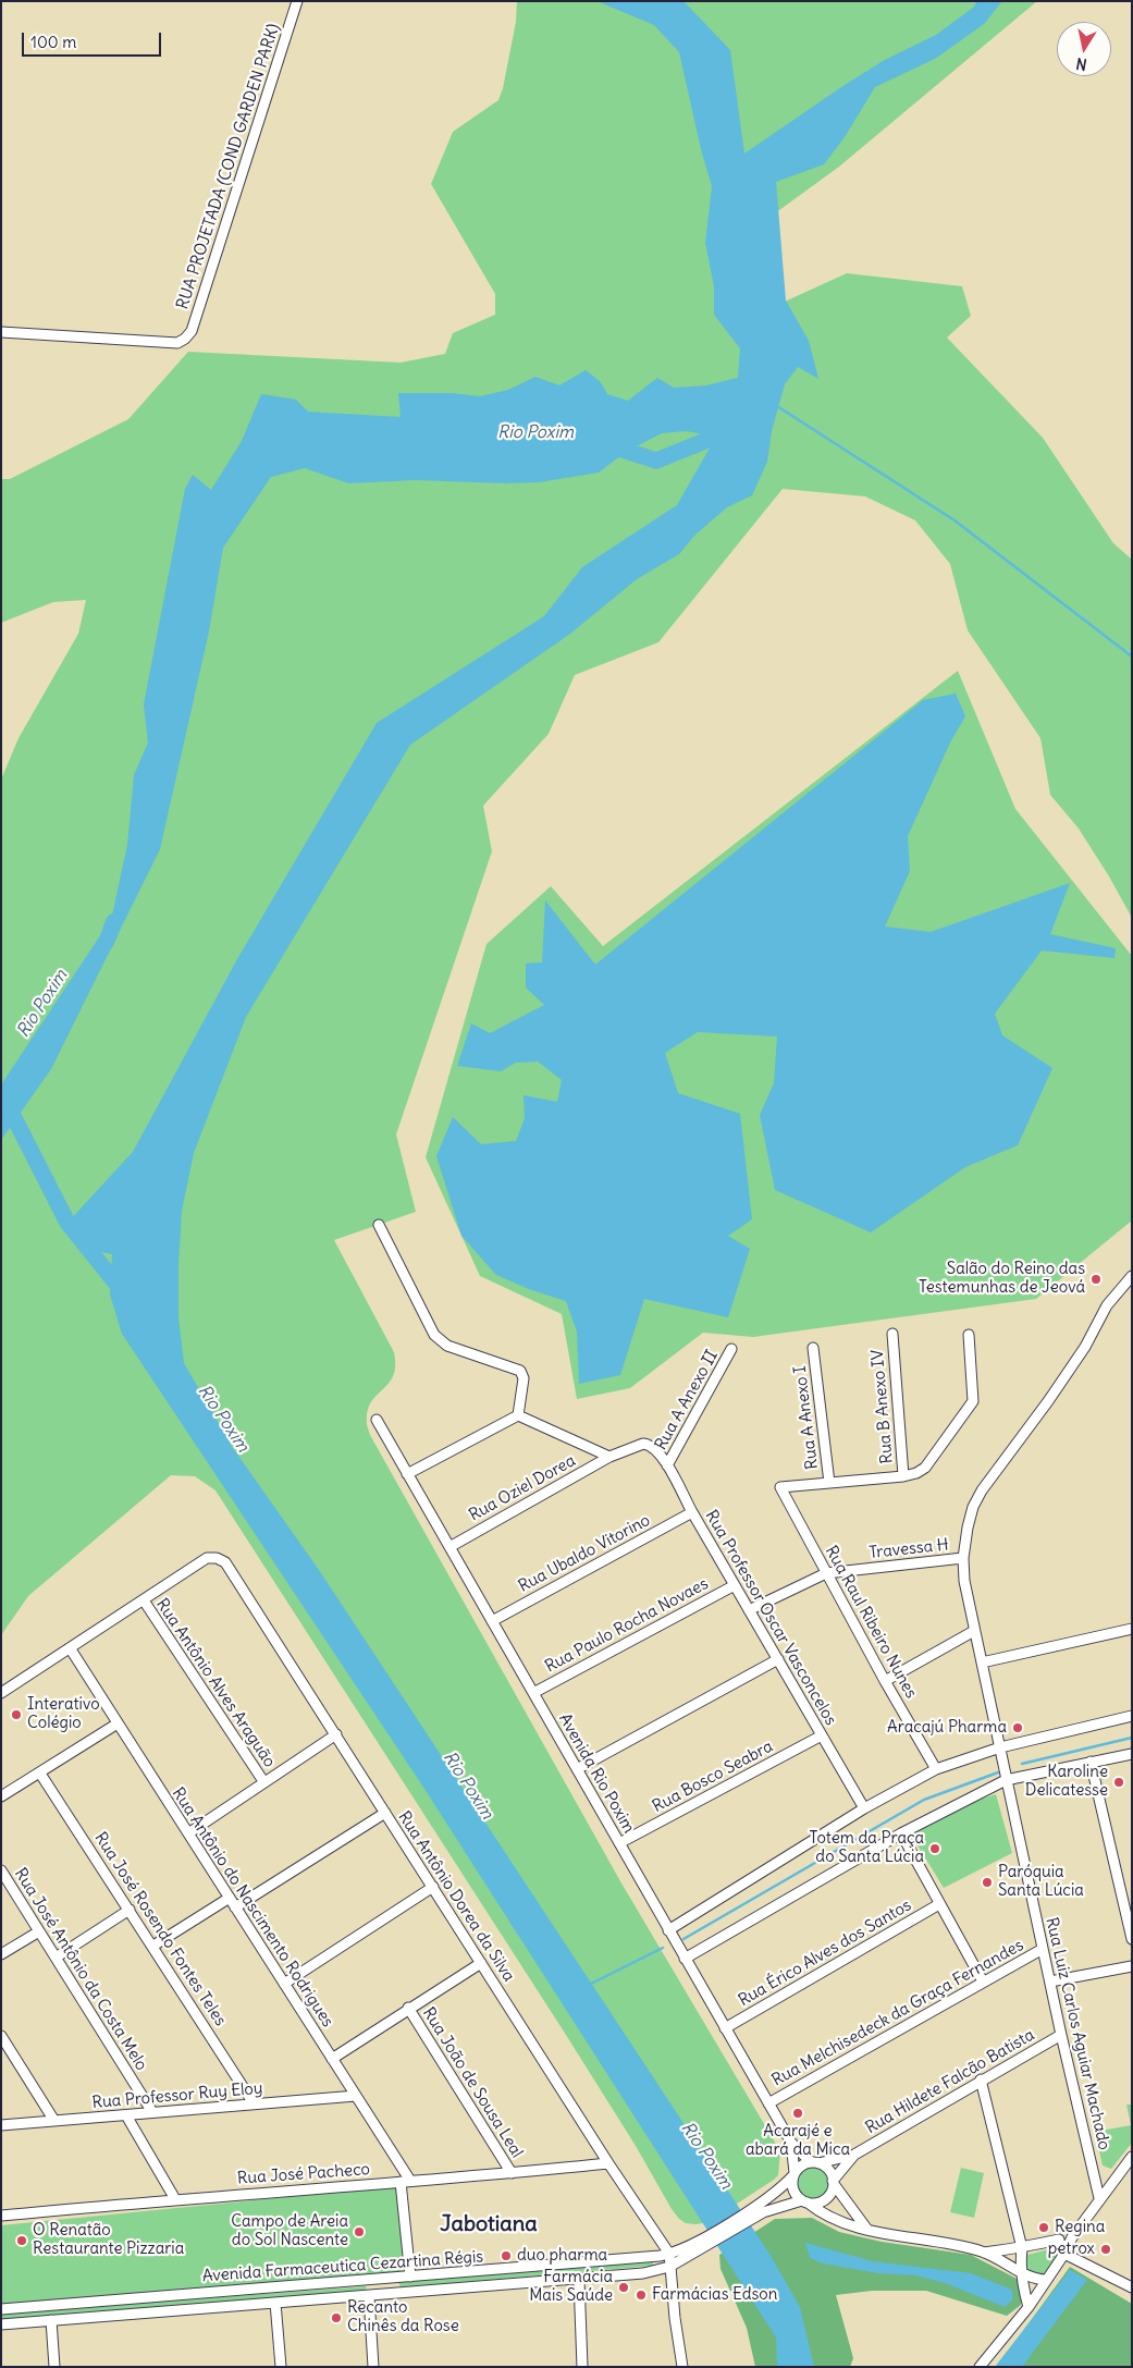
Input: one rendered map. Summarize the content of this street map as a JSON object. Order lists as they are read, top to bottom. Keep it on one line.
{"streets":{"street":["RUA PROJETADA (COND GARDEN PARK)","Rua A Anexo II","Rua B Anexo IV","Rua A Anexo I","Rua Oziel Dorea","Travessa H","Rua Ubaldo Vitorino","Rua Professor Oscar Vasconcelos","Rua Raul Ribeiro Nunes","Rua Paulo Rocha Novaes","Rua Antônio Alves Araguão","Avenida Rio Poxim","Rua Bosco Seabra","Rua Antônio Dorea da Silva","Rua Antônio do Nascimento Rodrigues","Rua José Rosendo Fontes Teles","Rua Érico Alves dos Santos","Rua José Antônio da Costa Melo","Rua Melchisedeck da Graça Fernandes","Rua Luiz Carlos Aguiar Machado","Rua Hildete Falcão Batista","Rua João de Sousa Leal","Rua Professor Ruy Eloy","Rua José Pacheco","Avenida Farmaceutica Cezartina Régis"]},"crossings":[["Rua A Anexo II","Rua Professor Oscar Vasconcelos"],["Rua A Anexo I","Rua Raul Ribeiro Nunes"],["Rua Oziel Dorea","Rua Professor Oscar Vasconcelos"],["Rua Oziel Dorea","Avenida Rio Poxim"],["Travessa H","Rua Professor Oscar Vasconcelos"],["Travessa H","Rua Raul Ribeiro Nunes"],["Travessa H","Rua Luiz Carlos Aguiar Machado"],["Rua Ubaldo Vitorino","Rua Professor Oscar Vasconcelos"],["Rua Ubaldo Vitorino","Avenida Rio Poxim"],["Rua Professor Oscar Vasconcelos","Rua Paulo Rocha Novaes"],["Rua Professor Oscar Vasconcelos","Rua Bosco Seabra"],["Rua Paulo Rocha Novaes","Avenida Rio Poxim"],["Rua Antônio Alves Araguão","Rua Antônio Dorea da Silva"],["Avenida Rio Poxim","Rua Bosco Seabra"],["Avenida Rio Poxim","Rua Érico Alves dos Santos"],["Avenida Rio Poxim","Rua Melchisedeck da Graça Fernandes"],["Avenida Rio Poxim","Rua Hildete Falcão Batista"],["Avenida Rio Poxim","Avenida Farmaceutica Cezartina Régis"],["Rua Antônio Dorea da Silva","Rua José Pacheco"],["Rua Antônio Dorea da Silva","Avenida Farmaceutica Cezartina Régis"],["Rua Antônio do Nascimento Rodrigues","Rua Professor Ruy Eloy"],["Rua Antônio do Nascimento Rodrigues","Rua José Pacheco"],["Rua José Rosendo Fontes Teles","Rua Professor Ruy Eloy"],["Rua José Antônio da Costa Melo","Rua Professor Ruy Eloy"],["Rua Melchisedeck da Graça Fernandes","Rua Luiz Carlos Aguiar Machado"],["Rua Luiz Carlos Aguiar Machado","Rua Hildete Falcão Batista"],["Rua Hildete Falcão Batista","Avenida Farmaceutica Cezartina Régis"],["Rua João de Sousa Leal","Rua José Pacheco"]],"districts":["Jabotiana"],"water":["Rio Poxim"],"places":["Salão do Reino das Testemunhas de Jeová","Interativo Colégio","Aracajú Pharma","Karoline Delicatesse","Totem da Praça do Santa Lúcia","Paróquia Santa Lúcia","Acarajé e abará da Mica","Regina","Campo de Areia do Sol Nascente","O Renatão Restaurante Pizzaria","petrox","duo pharma","Farmácia Mais Saúde","Farmácias Edson","Recanto Chinês da Rose"],"scale_bar":"100 m","north":"bottom"}
